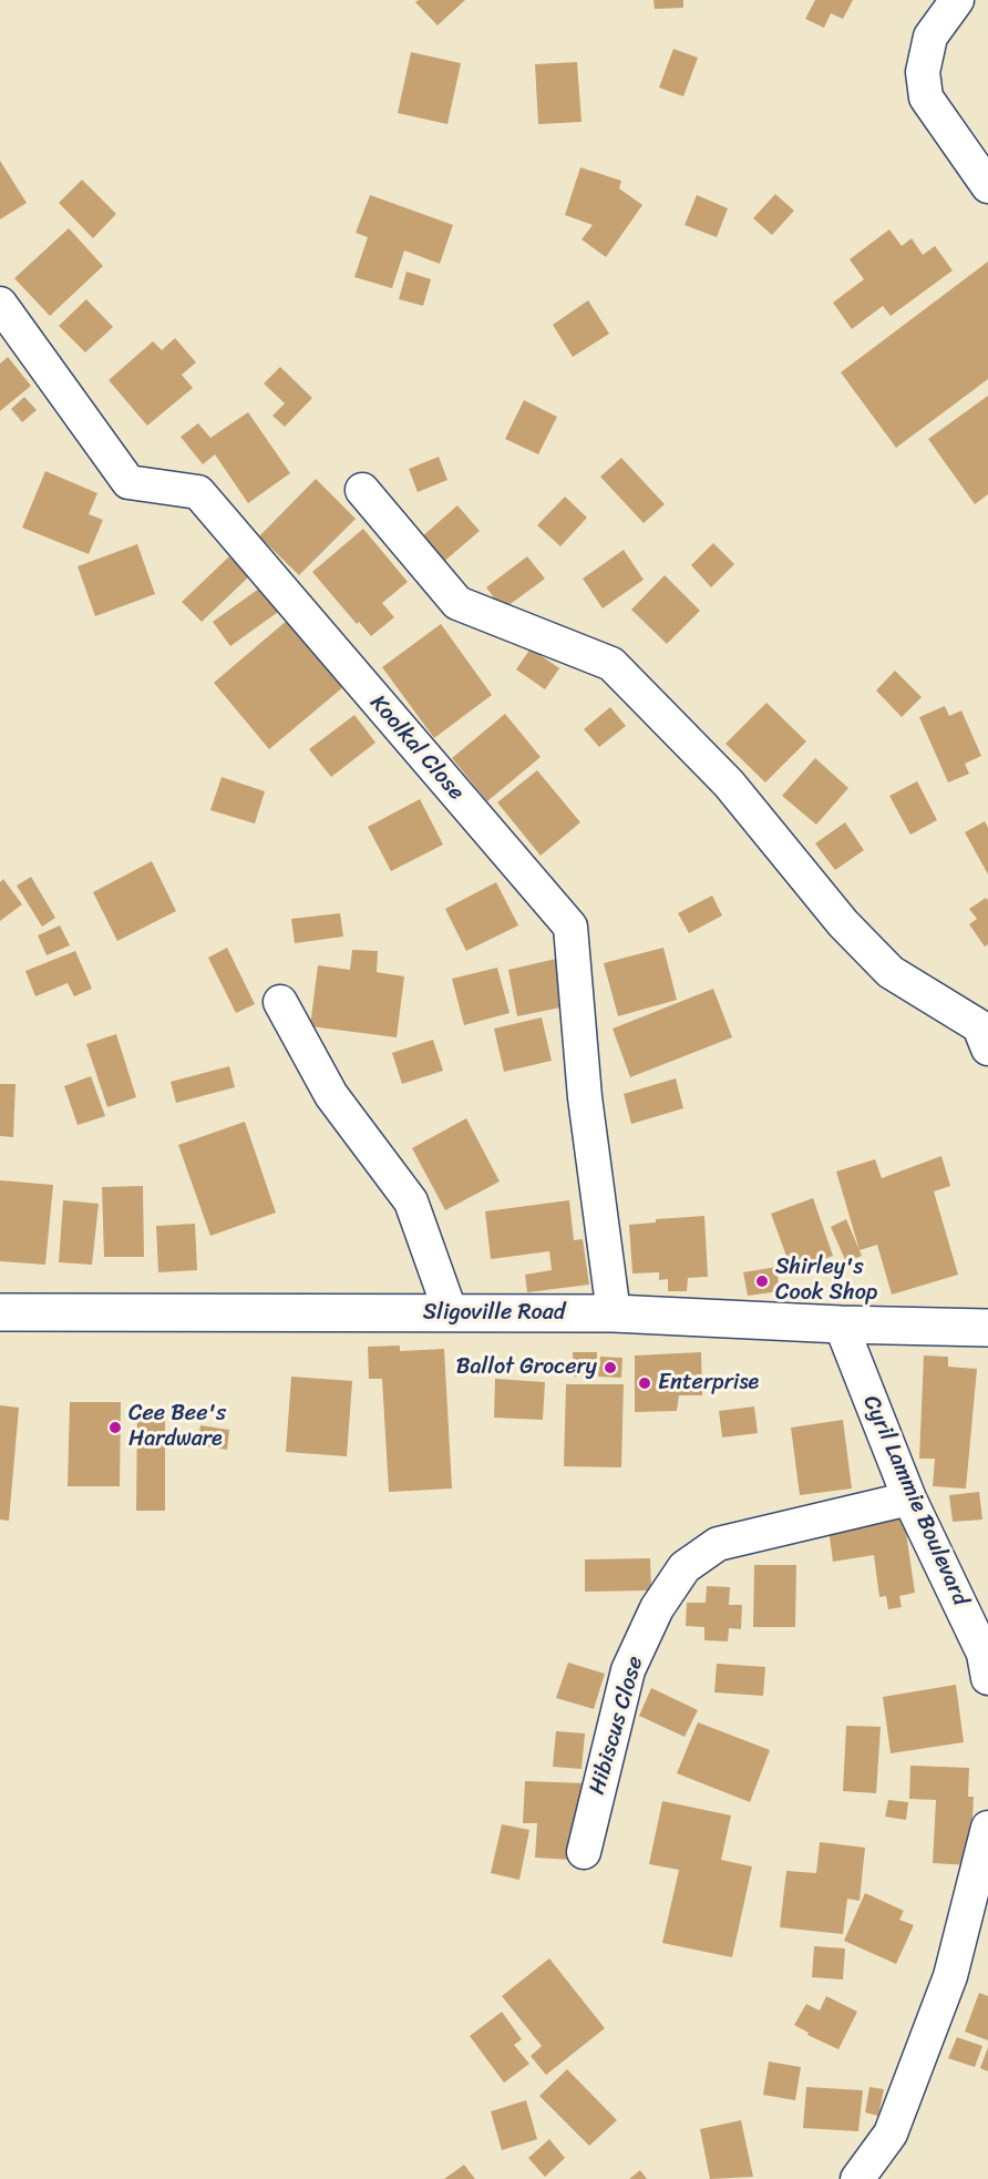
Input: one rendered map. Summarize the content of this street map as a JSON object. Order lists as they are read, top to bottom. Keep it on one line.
{"streets":{"street":["Koolkal Close","Sligoville Road","Cyril Lammie Boulevard","Hibiscus Close"]},"crossings":[["Koolkal Close","Sligoville Road"],["Sligoville Road","Cyril Lammie Boulevard"],["Cyril Lammie Boulevard","Hibiscus Close"]],"places":["Shirley's Cook Shop","Ballot Grocery","Enterprise","Cee Bee's Hardware"]}
